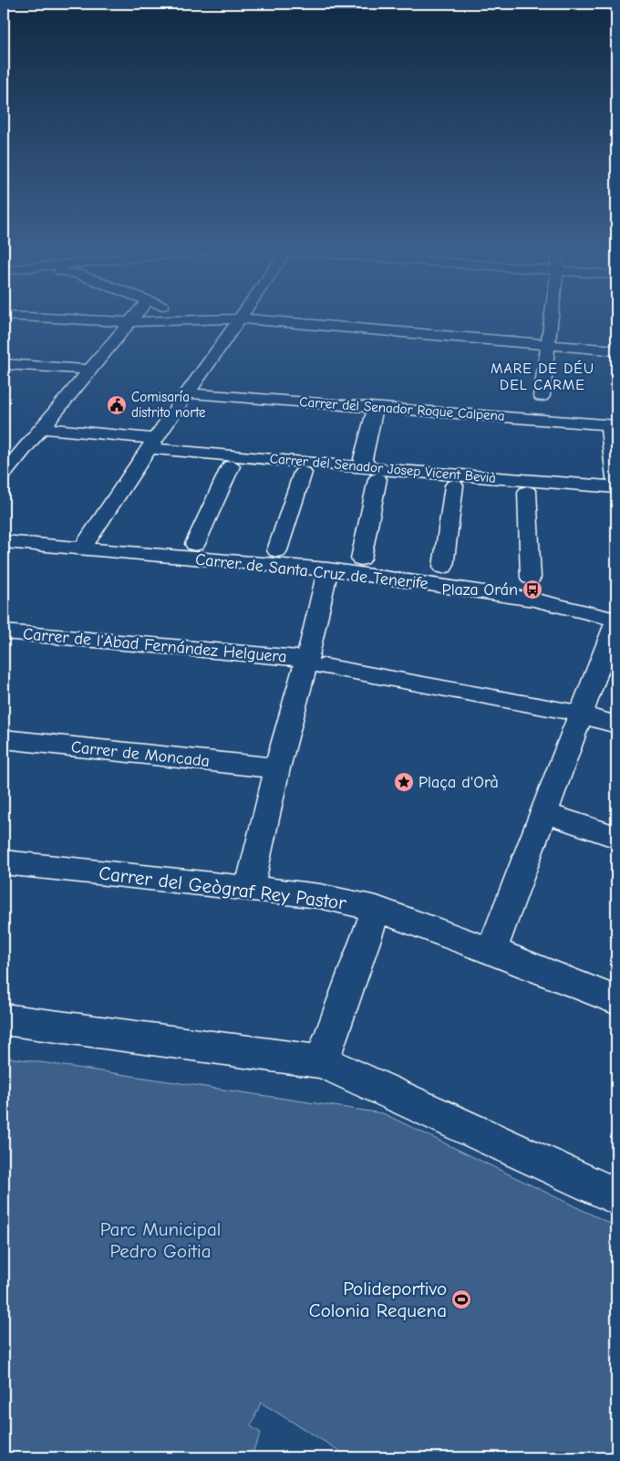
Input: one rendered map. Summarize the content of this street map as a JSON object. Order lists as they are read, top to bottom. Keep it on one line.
{"streets":{"street":["Carrer del Senador Roque Calpena","Carrer del Senador Josep Vicent Bevià","Carrer de Santa Cruz de Tenerife","Carrer de l'Abad Fernández Helguera","Carrer de Moncada","Carrer del Geògraf Rey Pastor"]},"districts":["MARE DE DÉU DEL CARME"],"parks":["Parc Municipal Pedro Goitia"],"places":{"public building":["Comisaría distrito norte"],"bus stop":["Plaza Orán"],"place":["Plaça d'Orà"],"sports":["Polideportivo Colonia Requena"]}}
